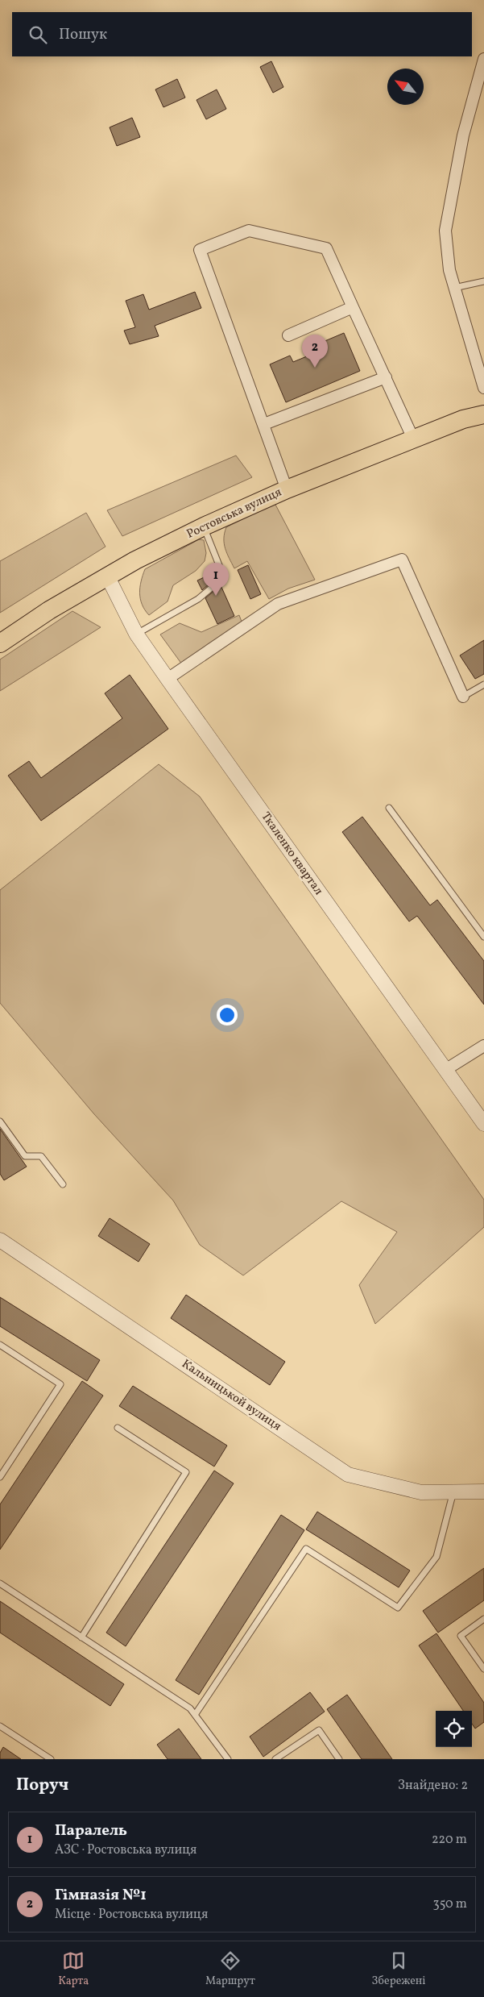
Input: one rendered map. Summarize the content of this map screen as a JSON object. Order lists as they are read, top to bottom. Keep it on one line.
{"streets":{"highway":["Ростовська вулиця"],"street":["Ткаленко квартал","Кальницькой вулиця"]},"crossings":[["Ростовська вулиця","Ткаленко квартал"]],"north":"top left","page":{"search":"Пошук","pins":["2","1"],"heading":["Поруч","Знайдено: 2"],"list":[{"mark":"1","name":"Паралель","note":"АЗС · Ростовська вулиця","value":"220 m"},{"mark":"2","name":"Гімназія №1","note":"Місце · Ростовська вулиця","value":"350 m"}],"nav":["Карта","Маршрут","Збережені"]}}
